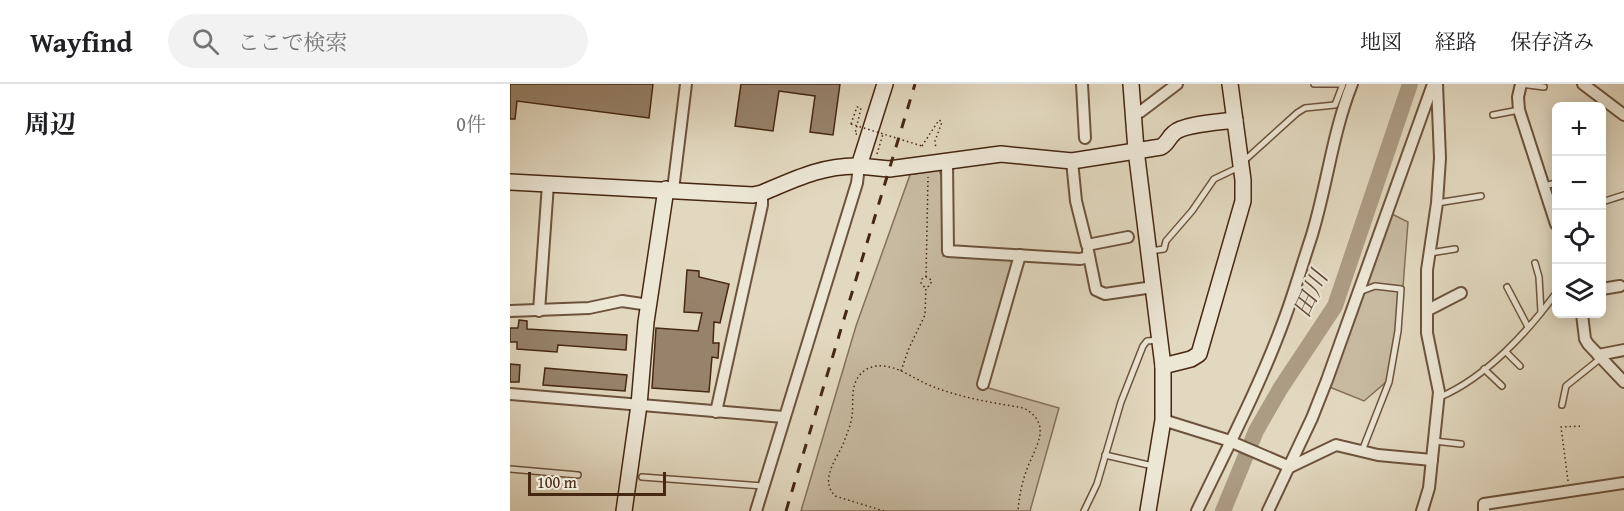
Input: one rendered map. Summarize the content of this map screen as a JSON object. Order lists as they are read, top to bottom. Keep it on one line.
{"water":["田川"],"scale_bar":"100 m","page":{"header":"Wayfind","search":"ここで検索","nav":["地図","経路","保存済み"],"heading":["周辺","0件"],"map_buttons":["+","−"],"scale":"100 m"}}
